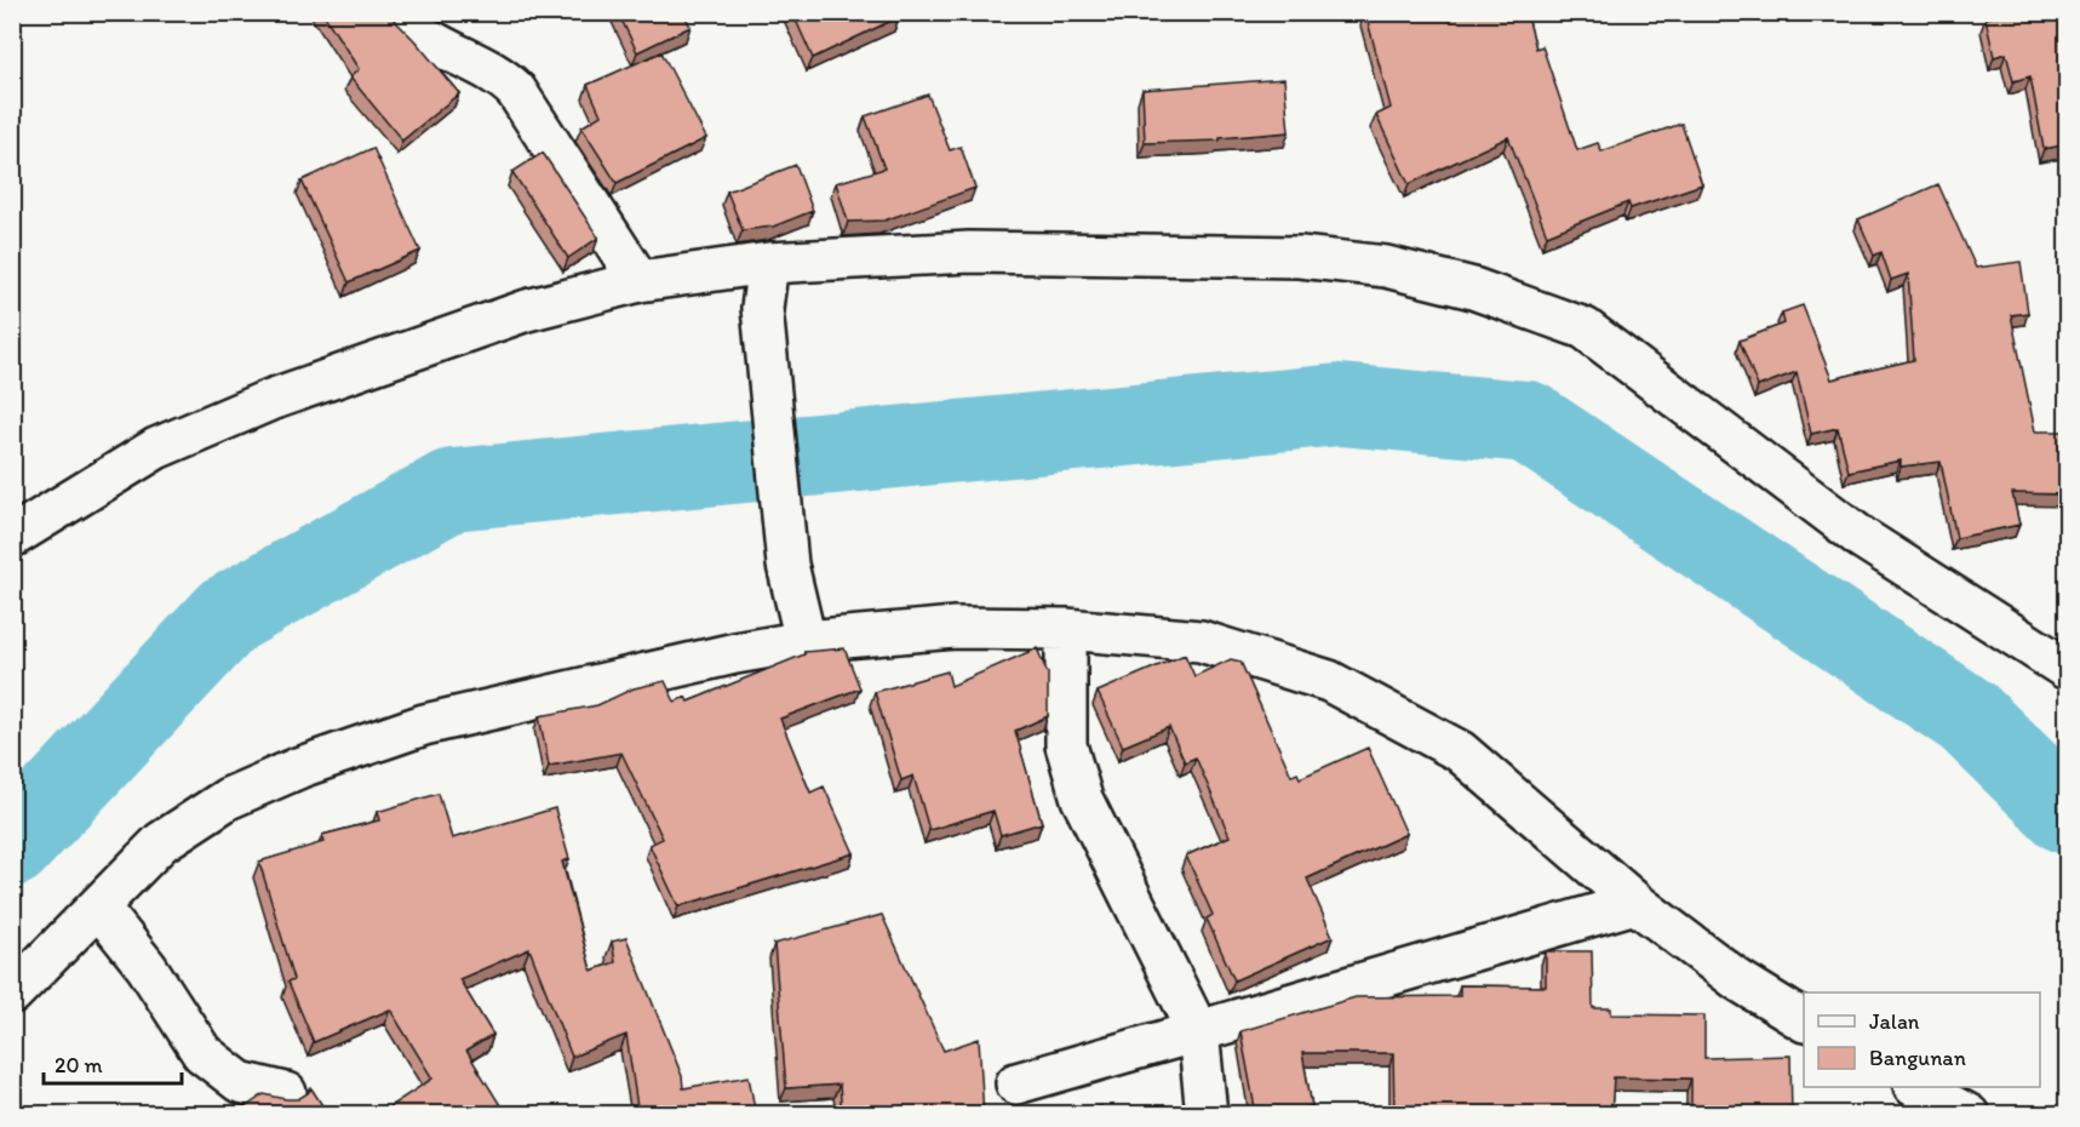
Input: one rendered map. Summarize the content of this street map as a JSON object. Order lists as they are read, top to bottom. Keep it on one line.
{"legend":["Jalan","Bangunan"],"scale_bar":"20 m"}
